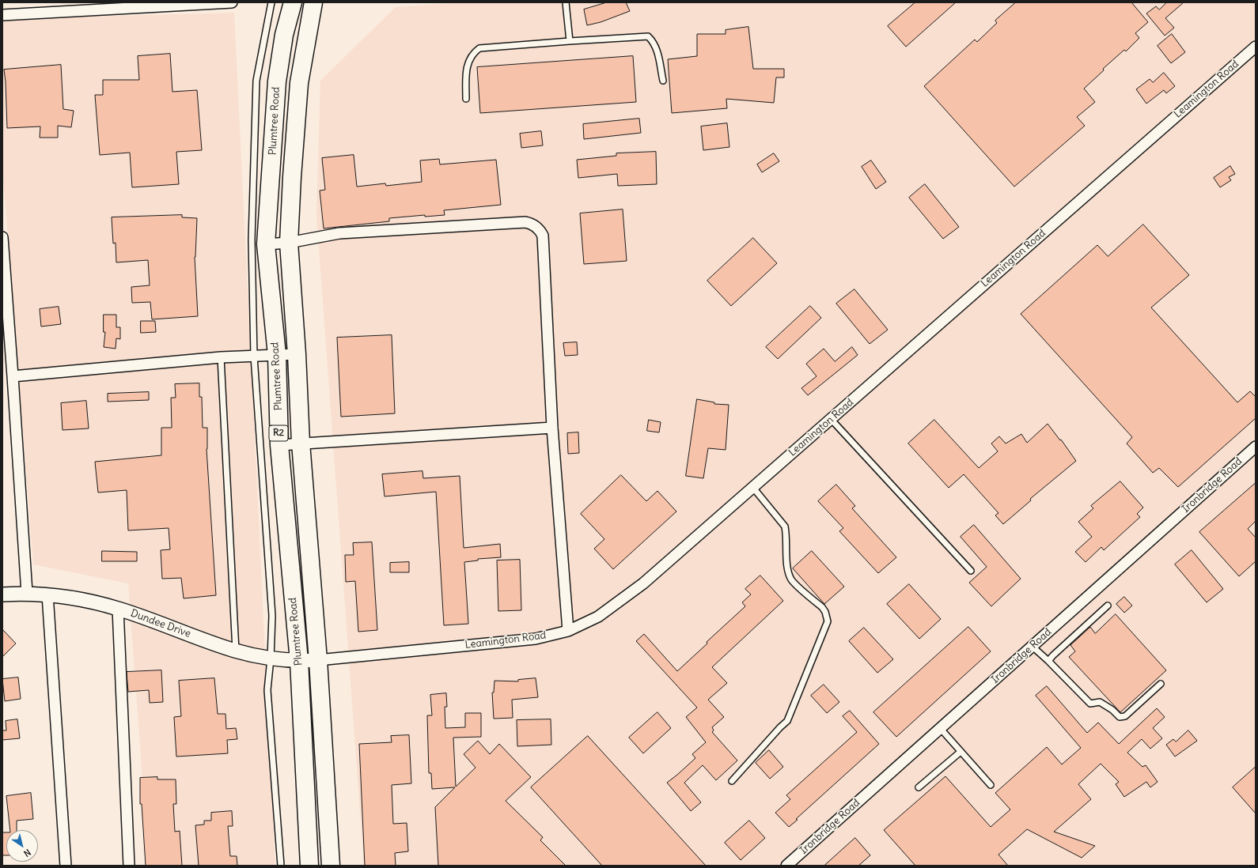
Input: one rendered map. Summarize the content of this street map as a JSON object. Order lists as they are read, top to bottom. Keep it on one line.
{"streets":{"highway":["Plumtree Road","R2"],"street":["Leamington Road","Ironbridge Road","Dundee Drive"]},"crossings":[["Leamington Road","Plumtree Road"],["Leamington Road","Dundee Drive"],["Plumtree Road","Dundee Drive"]],"north":"bottom right"}
